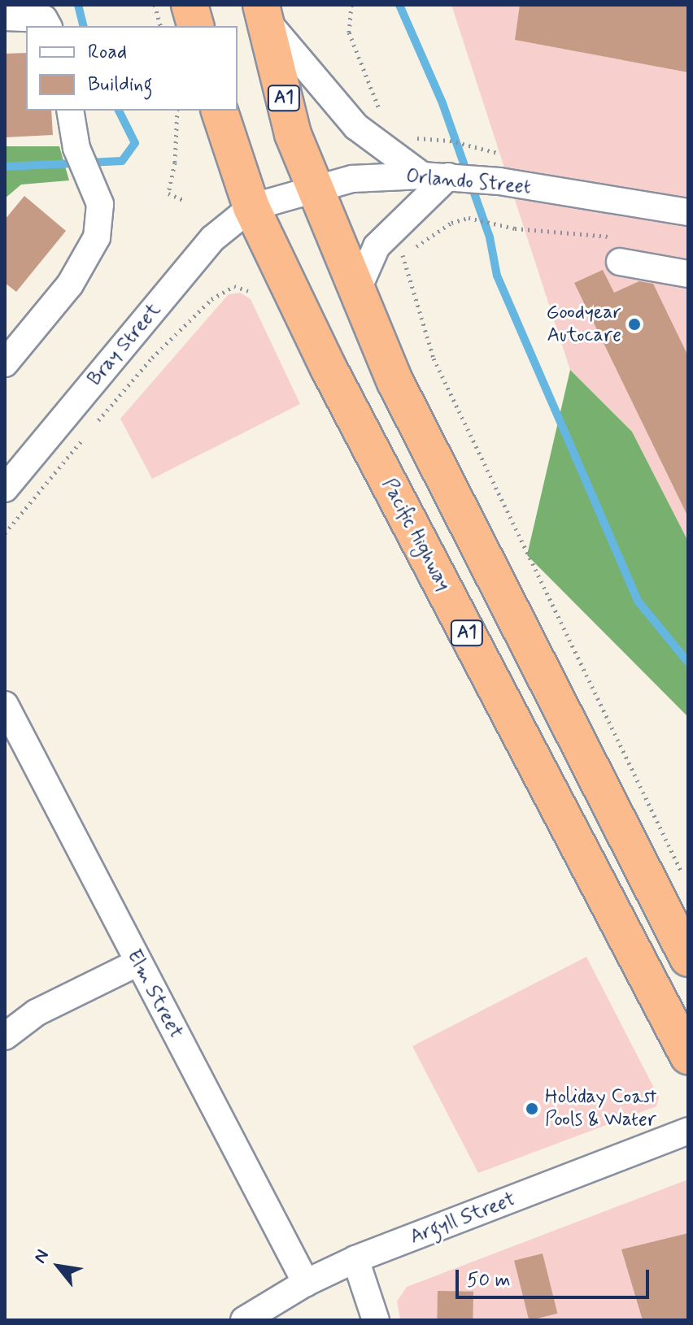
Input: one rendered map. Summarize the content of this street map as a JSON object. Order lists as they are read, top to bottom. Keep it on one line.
{"streets":{"highway":["A1","Pacific Highway"],"street":["Orlando Street","Bray Street","Elm Street","Argyll Street"]},"crossings":[["A1","Orlando Street"],["Orlando Street","Bray Street"],["Orlando Street","Pacific Highway"],["Bray Street","Pacific Highway"],["Elm Street","Argyll Street"]],"places":["Goodyear Autocare","Holiday Coast Pools & Water"],"legend":["Road","Building"],"scale_bar":"50 m","north":"top left"}
